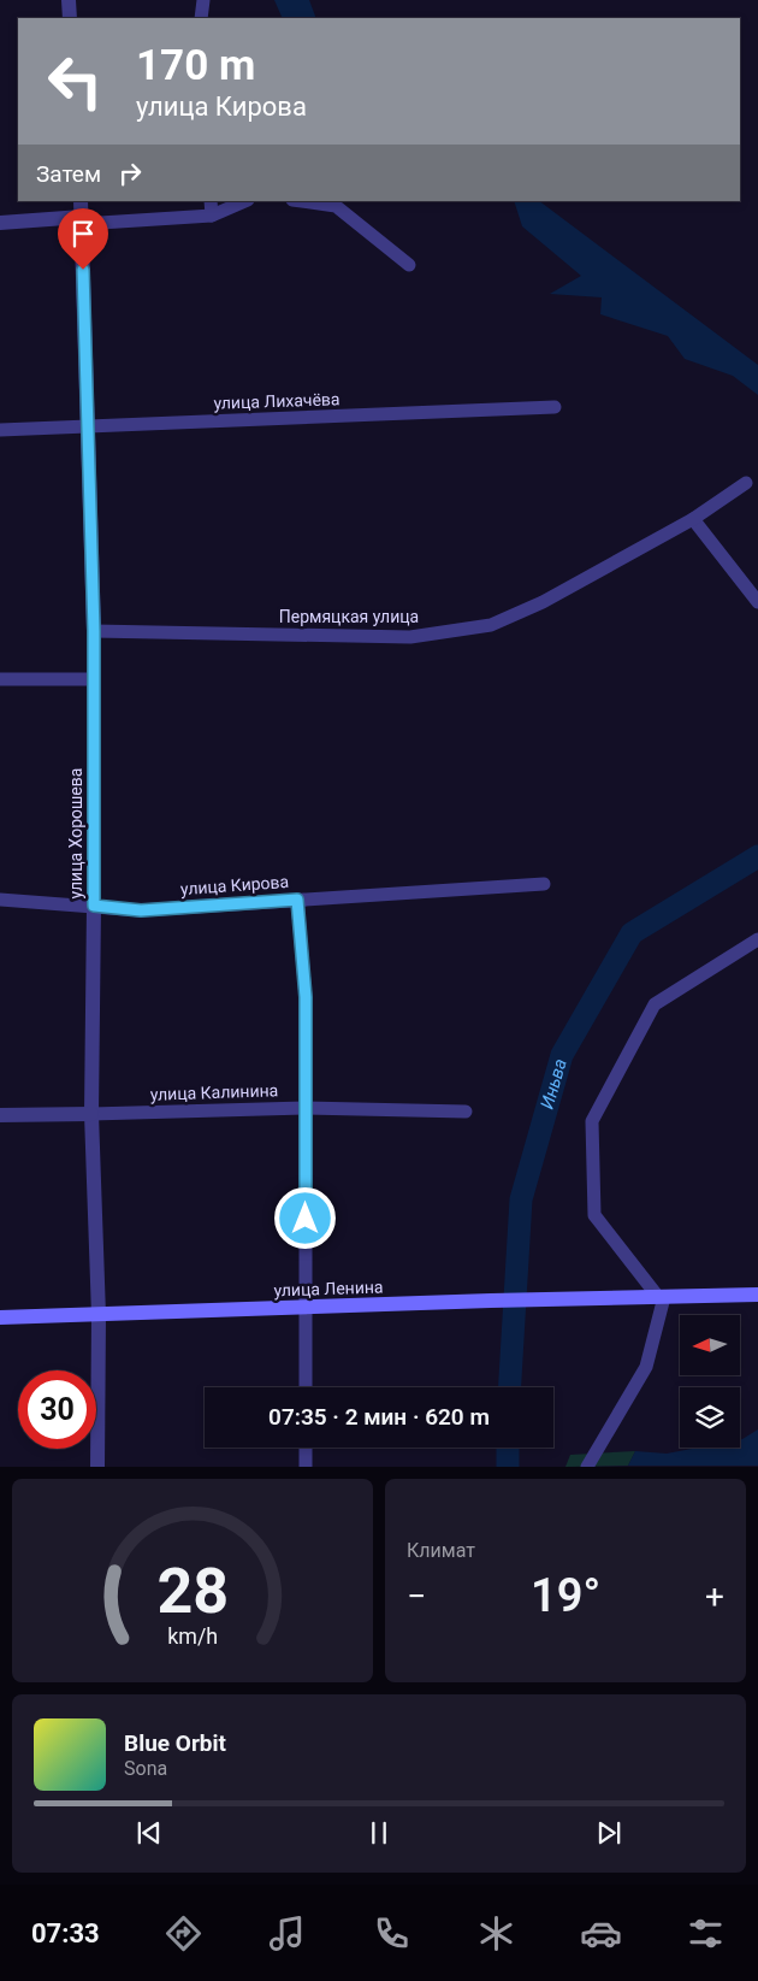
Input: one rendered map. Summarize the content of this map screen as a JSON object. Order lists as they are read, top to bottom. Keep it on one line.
{"streets":{"main road":["улица Ленина"],"street":["улица Лихачёва","Пермяцкая улица","улица Хорошева","улица Кирова","улица Калинина"]},"crossings":[["улица Лихачёва","улица Хорошева"],["Пермяцкая улица","улица Хорошева"],["улица Хорошева","улица Кирова"],["улица Хорошева","улица Калинина"],["улица Хорошева","улица Ленина"]],"water":["Иньва"],"north":"left","page":{"turn":["170 m","улица Кирова"],"then":"Затем","limit":"30","trip":"07:35 · 2 мин · 620 m","tile":"Климат","heat":["−","19°","+"],"song":["Blue Orbit","Sona"],"tabs":"07:33","gauge":["28","km/h"]}}
